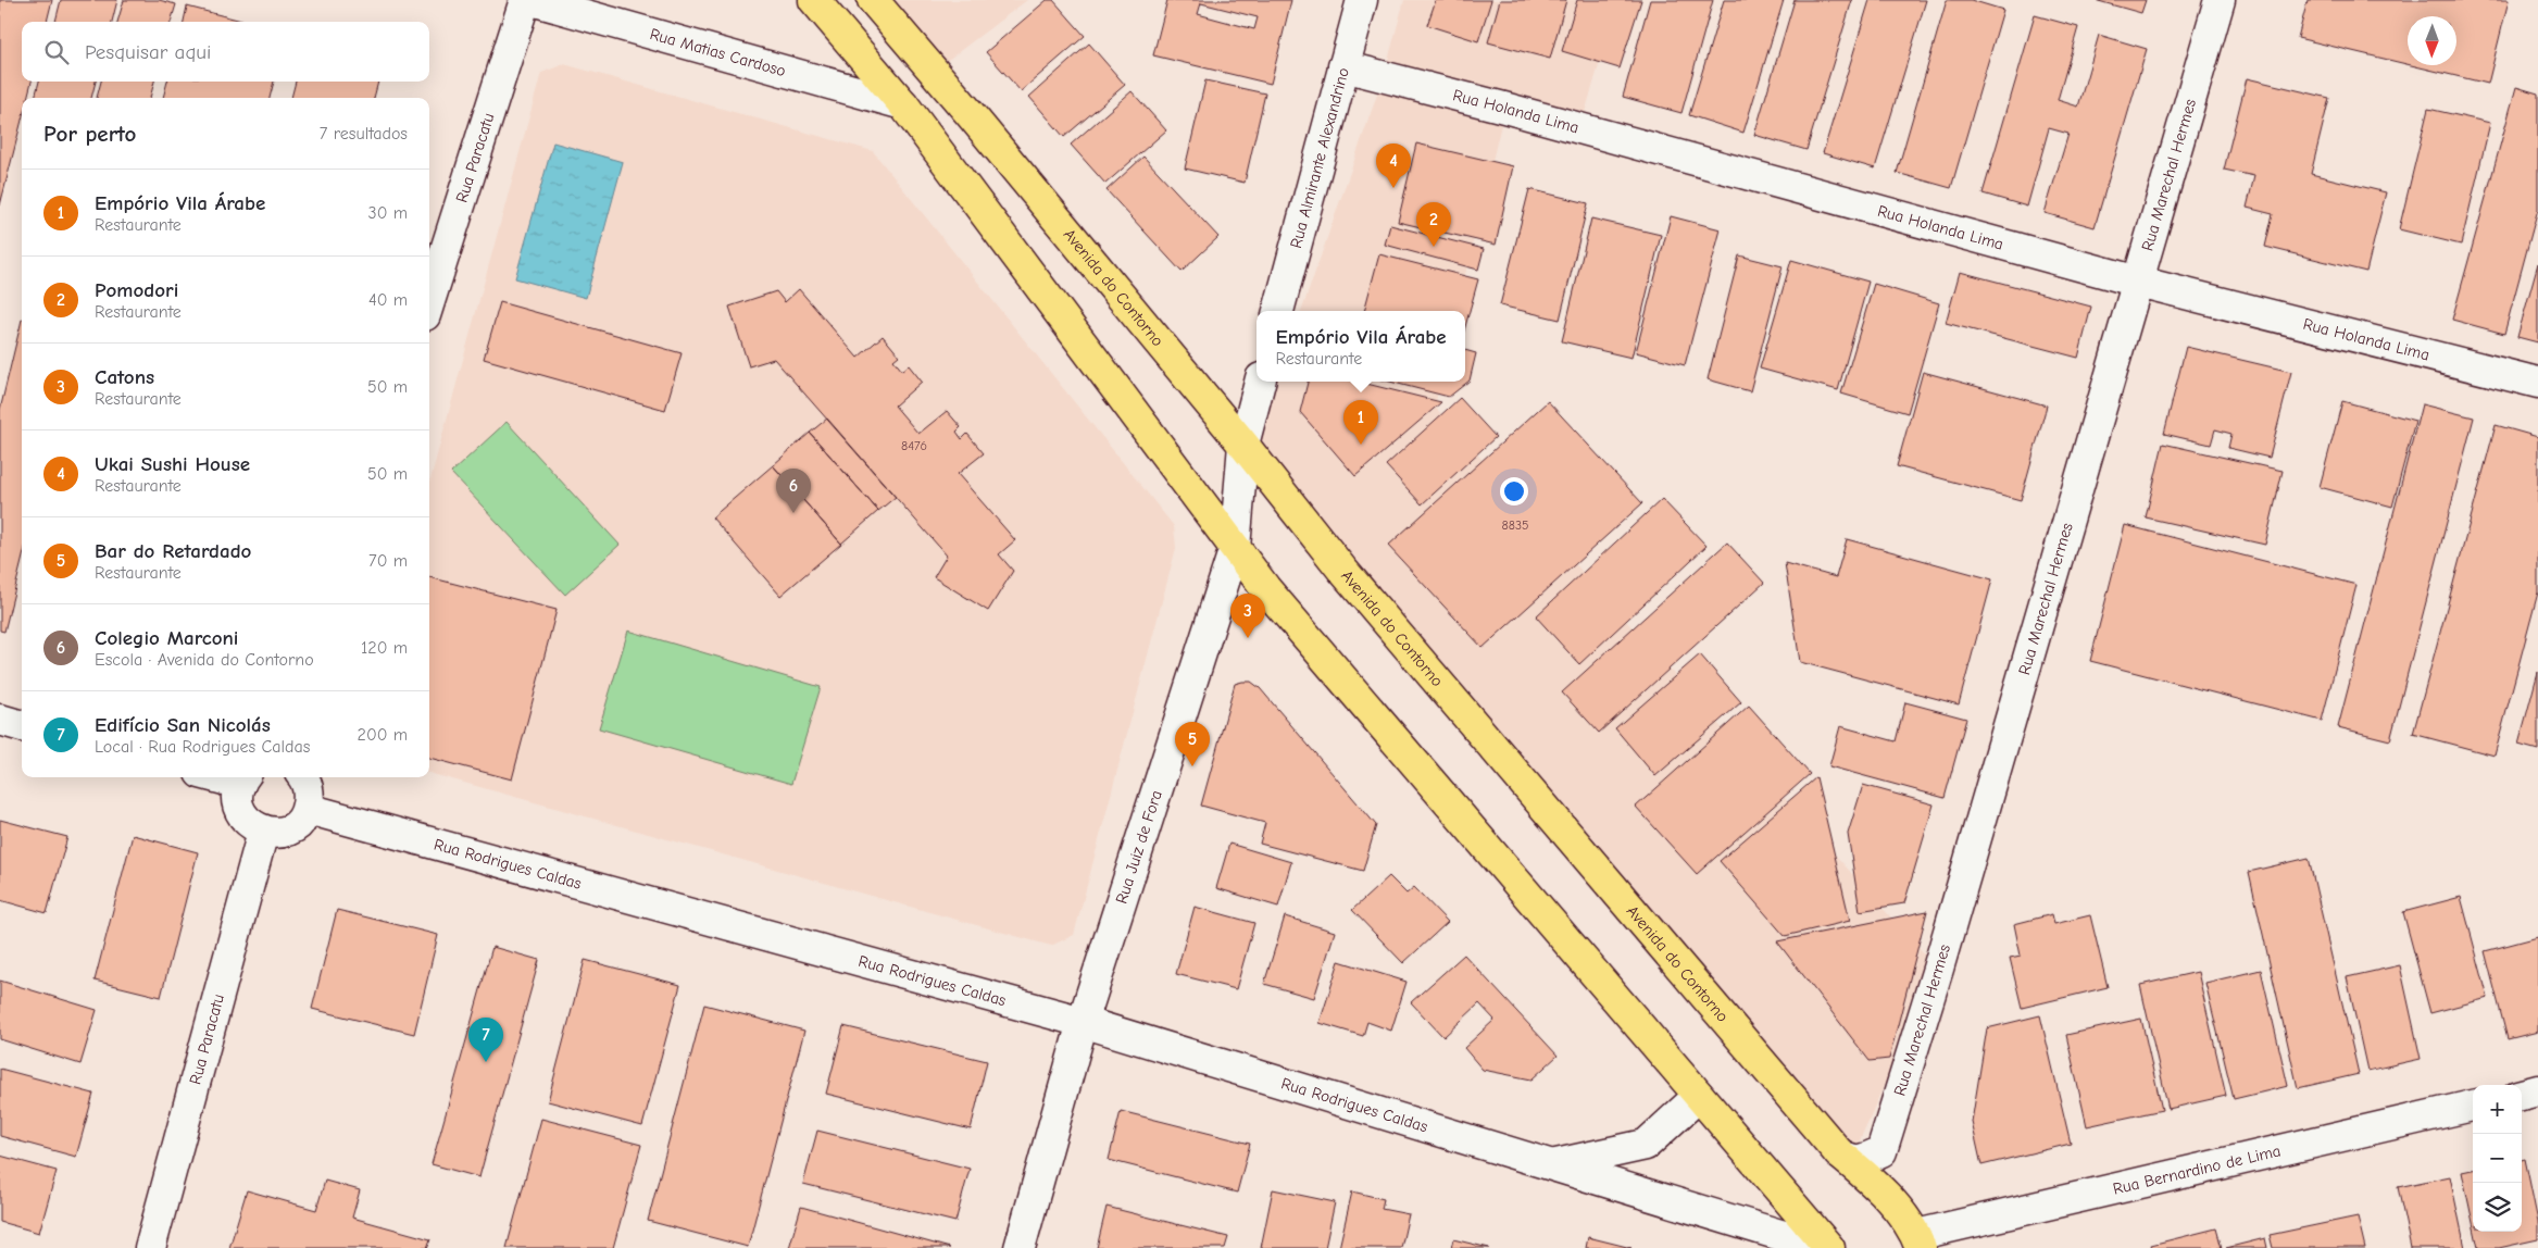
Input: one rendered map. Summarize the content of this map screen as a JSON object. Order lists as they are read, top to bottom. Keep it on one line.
{"streets":{"main road":["Avenida do Contorno"],"street":["Rua Matias Cardoso","Rua Holanda Lima","Rua Paracatu","Rua Almirante Alexandrino","Rua Marechal Hermes","Rua Juiz de Fora","Rua Rodrigues Caldas","Rua Bernardino de Lima"]},"crossings":[["Rua Holanda Lima","Rua Almirante Alexandrino"],["Rua Holanda Lima","Rua Marechal Hermes"],["Rua Marechal Hermes","Avenida do Contorno"],["Avenida do Contorno","Rua Juiz de Fora"],["Avenida do Contorno","Rua Bernardino de Lima"],["Rua Juiz de Fora","Rua Rodrigues Caldas"]],"house_numbers":["8476","8835"],"north":"bottom","page":{"search":"Pesquisar aqui","heading":["Por perto","7 resultados"],"pins":["4","2","1","6","3","5","7"],"list":[{"mark":"1","name":"Empório Vila Árabe","note":"Restaurante","value":"30 m"},{"mark":"2","name":"Pomodori","note":"Restaurante","value":"40 m"},{"mark":"3","name":"Catons","note":"Restaurante","value":"50 m"},{"mark":"4","name":"Ukai Sushi House","note":"Restaurante","value":"50 m"},{"mark":"5","name":"Bar do Retardado","note":"Restaurante","value":"70 m"},{"mark":"6","name":"Colegio Marconi","note":"Escola · Avenida do Contorno","value":"120 m"},{"mark":"7","name":"Edifício San Nicolás","note":"Local · Rua Rodrigues Caldas","value":"200 m"}],"popup":["Empório Vila Árabe","Restaurante"],"map_buttons":["+","−"]}}
